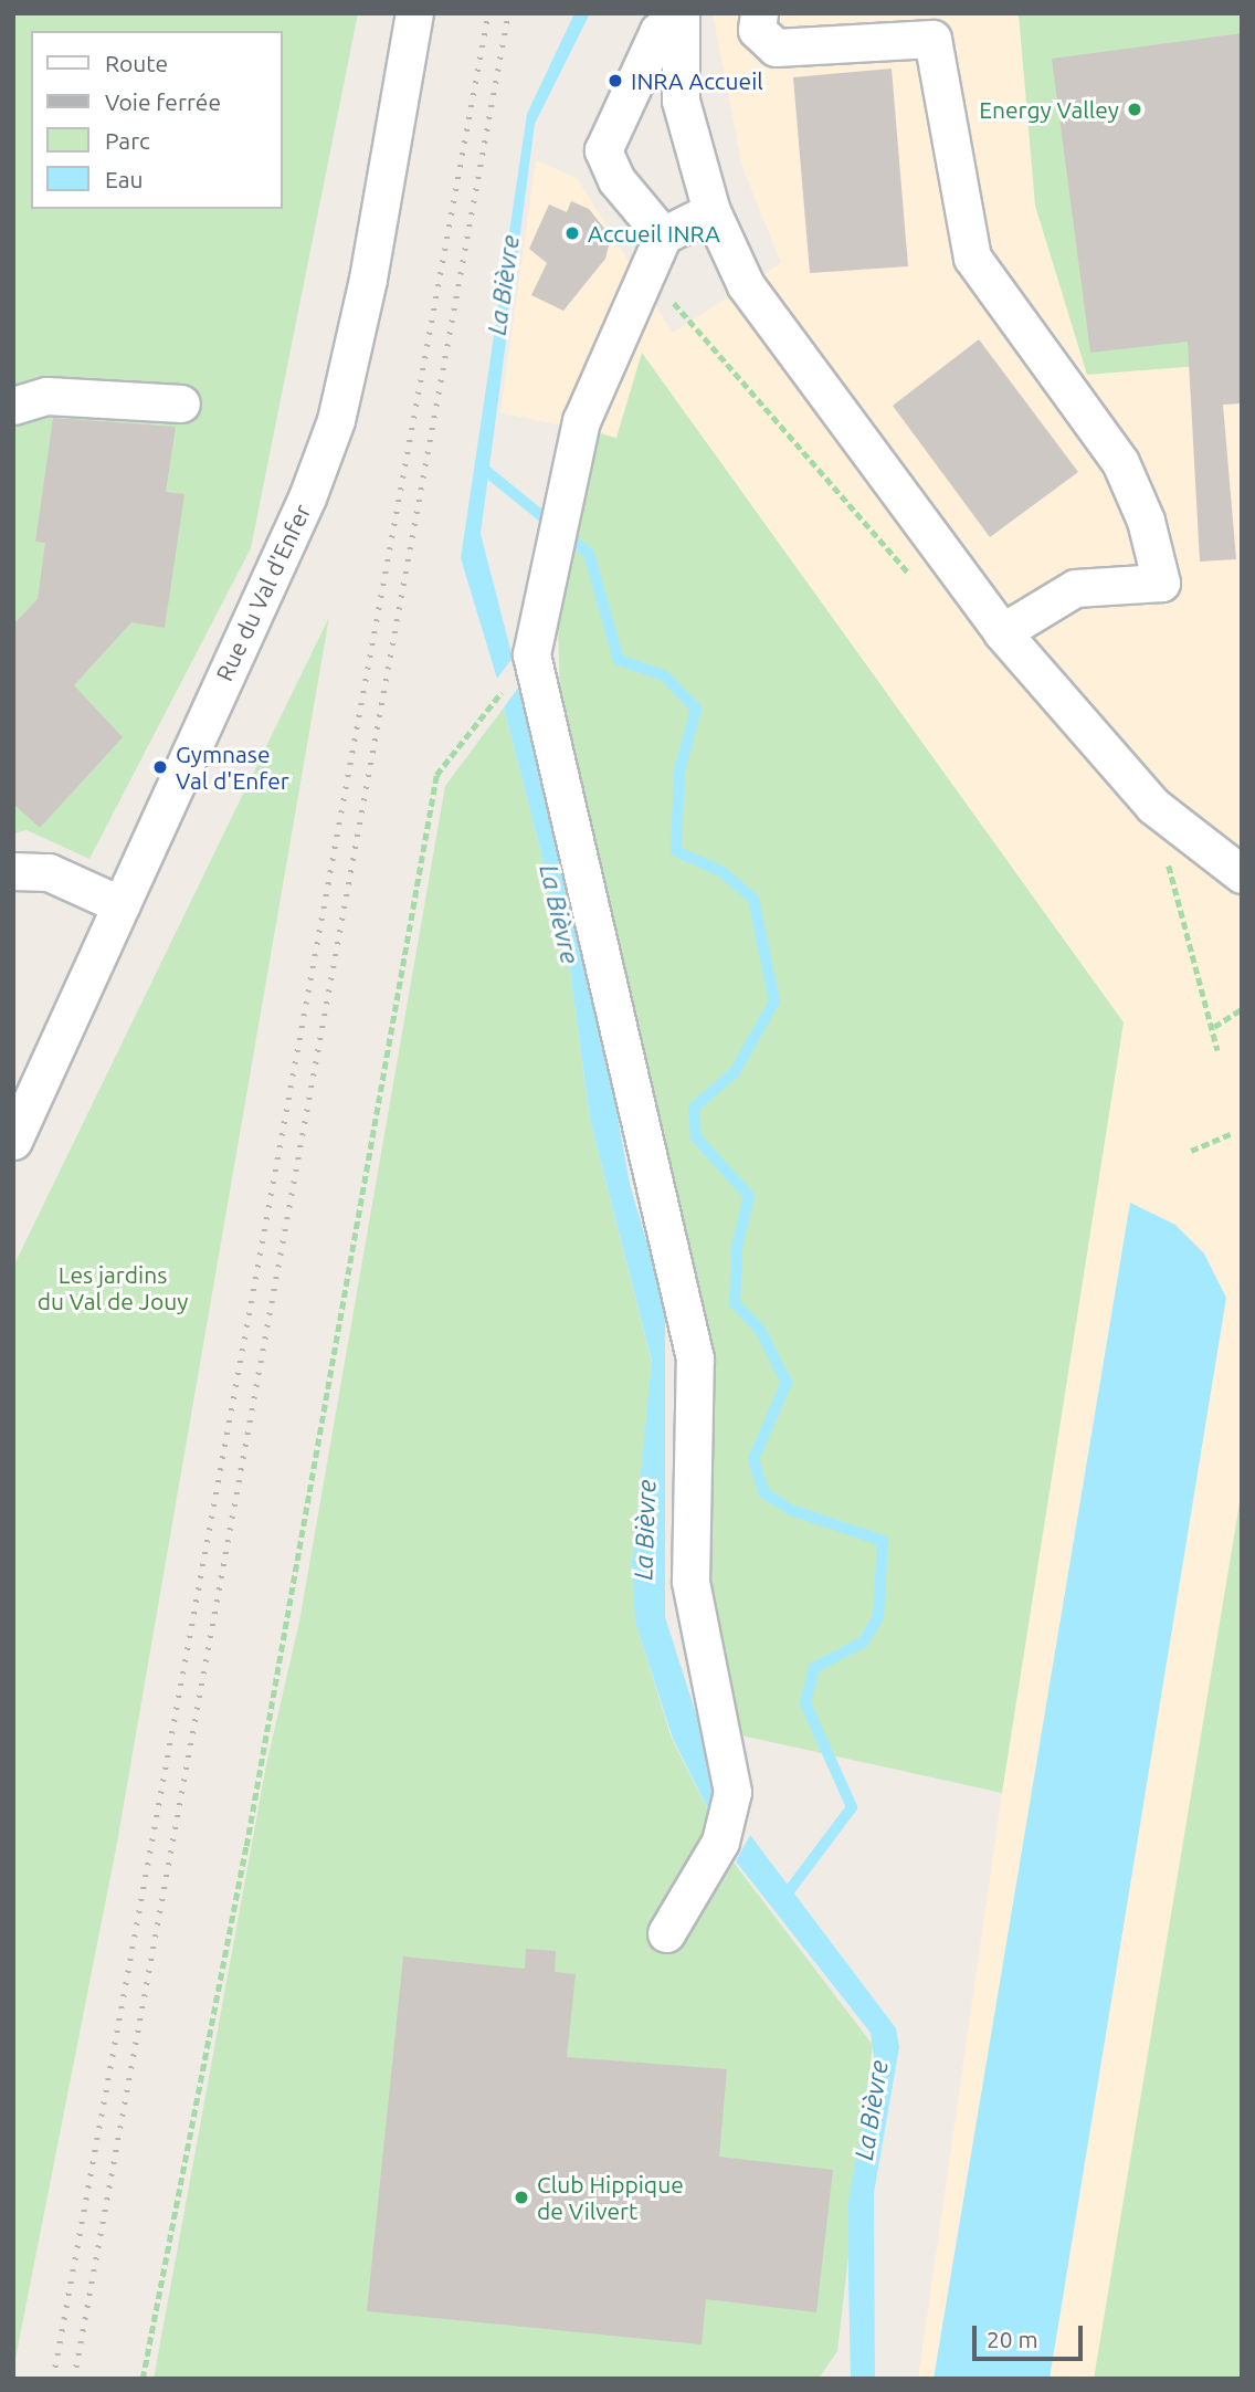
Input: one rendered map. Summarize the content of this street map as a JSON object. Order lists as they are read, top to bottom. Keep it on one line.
{"streets":{"street":["Rue du Val d'Enfer"]},"water":["La Bièvre"],"parks":["Les jardins du Val de Jouy"],"places":["INRA Accueil","Energy Valley","Accueil INRA","Gymnase Val d'Enfer","Club Hippique de Vilvert"],"legend":["Route","Voie ferrée","Parc","Eau"],"scale_bar":"20 m"}
